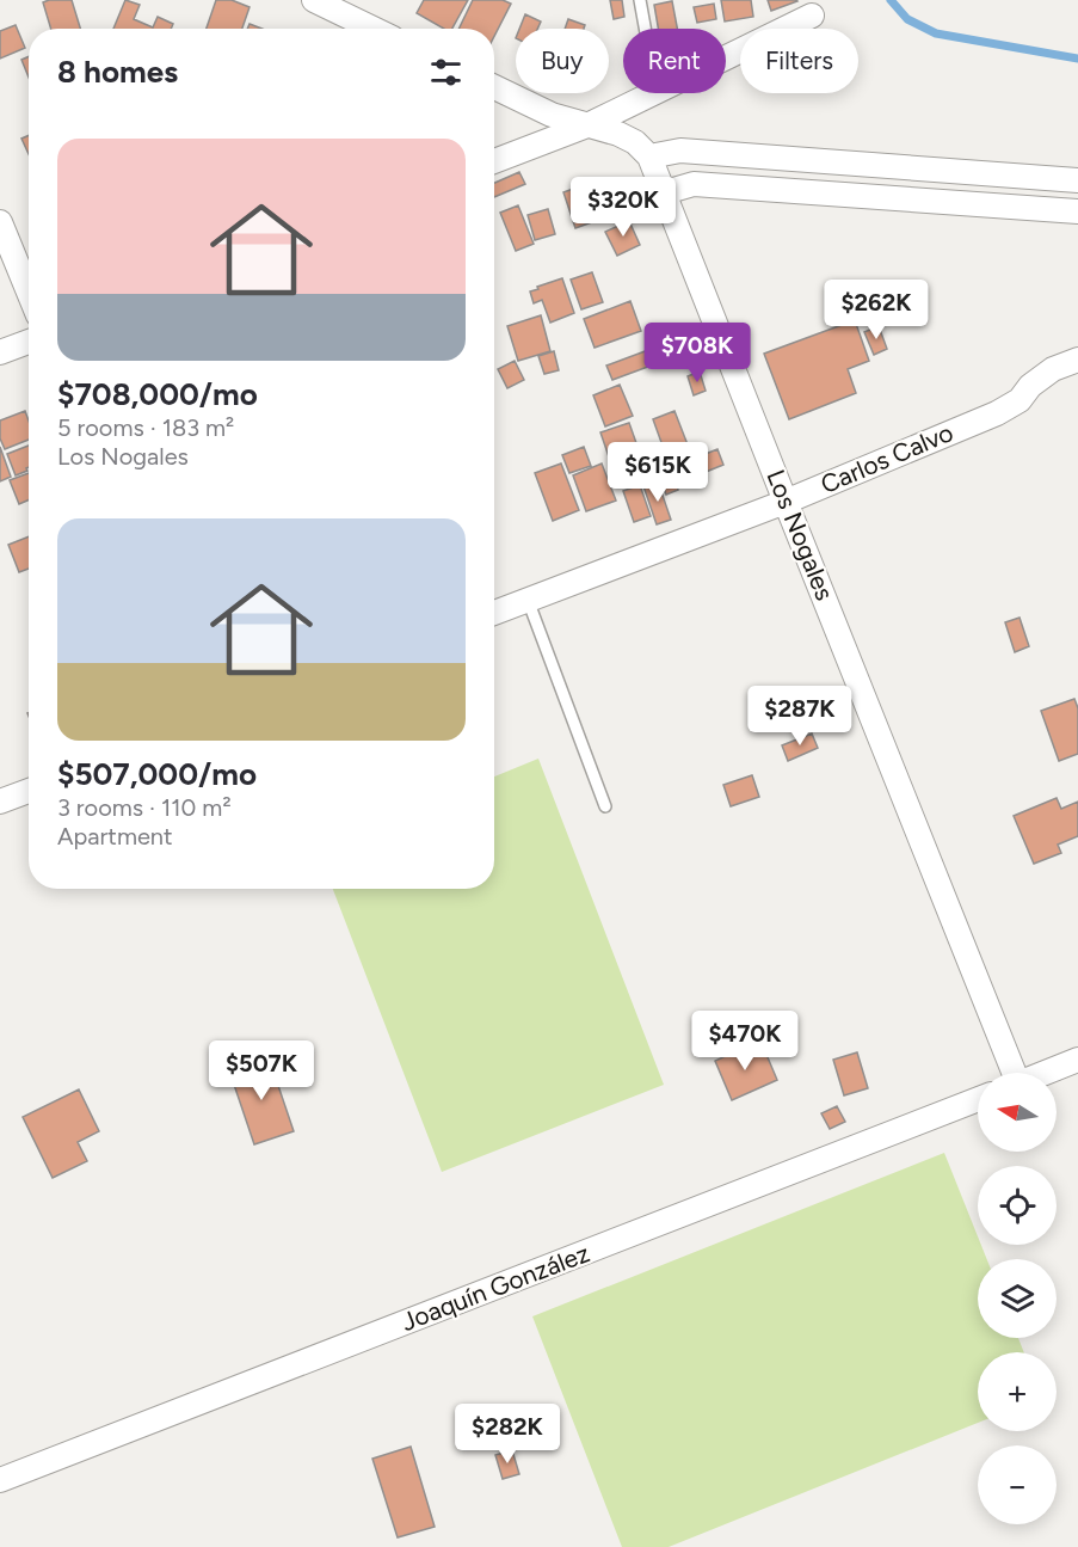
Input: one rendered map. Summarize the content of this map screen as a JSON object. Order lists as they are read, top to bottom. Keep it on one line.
{"streets":{"street":["Carlos Calvo","Los Nogales","Joaquín González"]},"crossings":[["Carlos Calvo","Los Nogales"]],"north":"left","page":{"chip":["Buy","Rent","Filters"],"heading":"8 homes","list":[{"name":"$708,000/mo","note":"5 rooms · 183 m² · Los Nogales"},{"name":"$507,000/mo","note":"3 rooms · 110 m² · Apartment"}],"price":["$320K","$262K","$708K","$615K","$287K","$470K","$507K","$282K"],"map_buttons":["+","−"]}}
